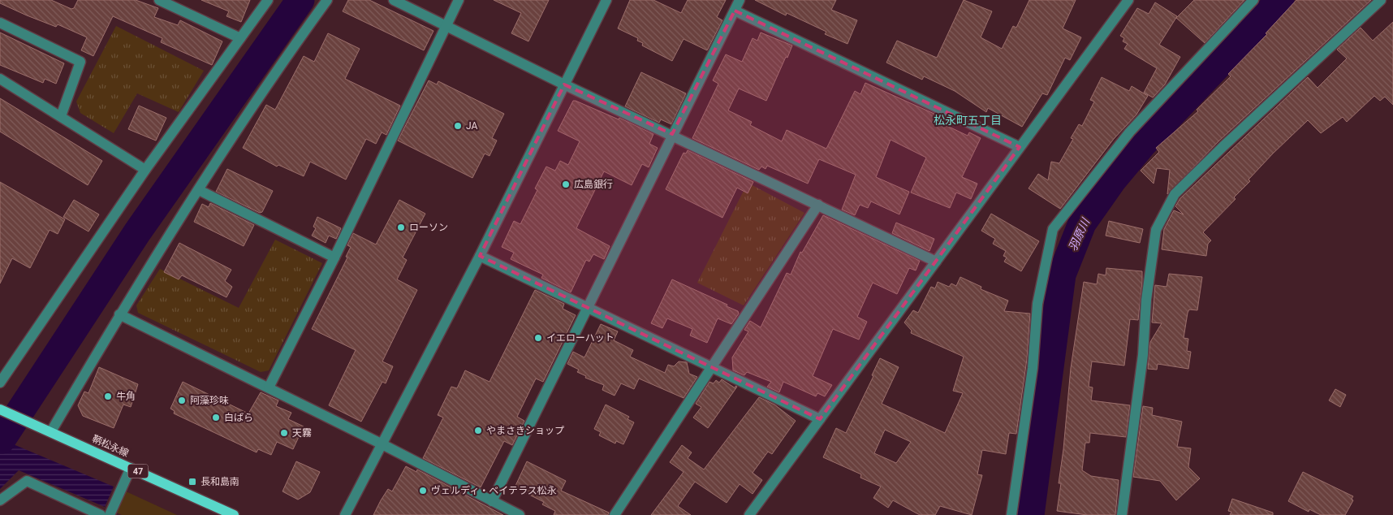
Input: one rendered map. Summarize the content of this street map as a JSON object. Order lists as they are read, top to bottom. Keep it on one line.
{"streets":{"main road":["鞆松永線","47"]},"districts":["松永町五丁目"],"water":["羽原川"],"places":{"other":["JA","広島銀行","ローソン","イエローハット","牛角","阿藻珍味","白ばら","やまさきショップ","天霧","ヴェルディ・ベイテラス松永"],"transit":["長和島南"]}}
